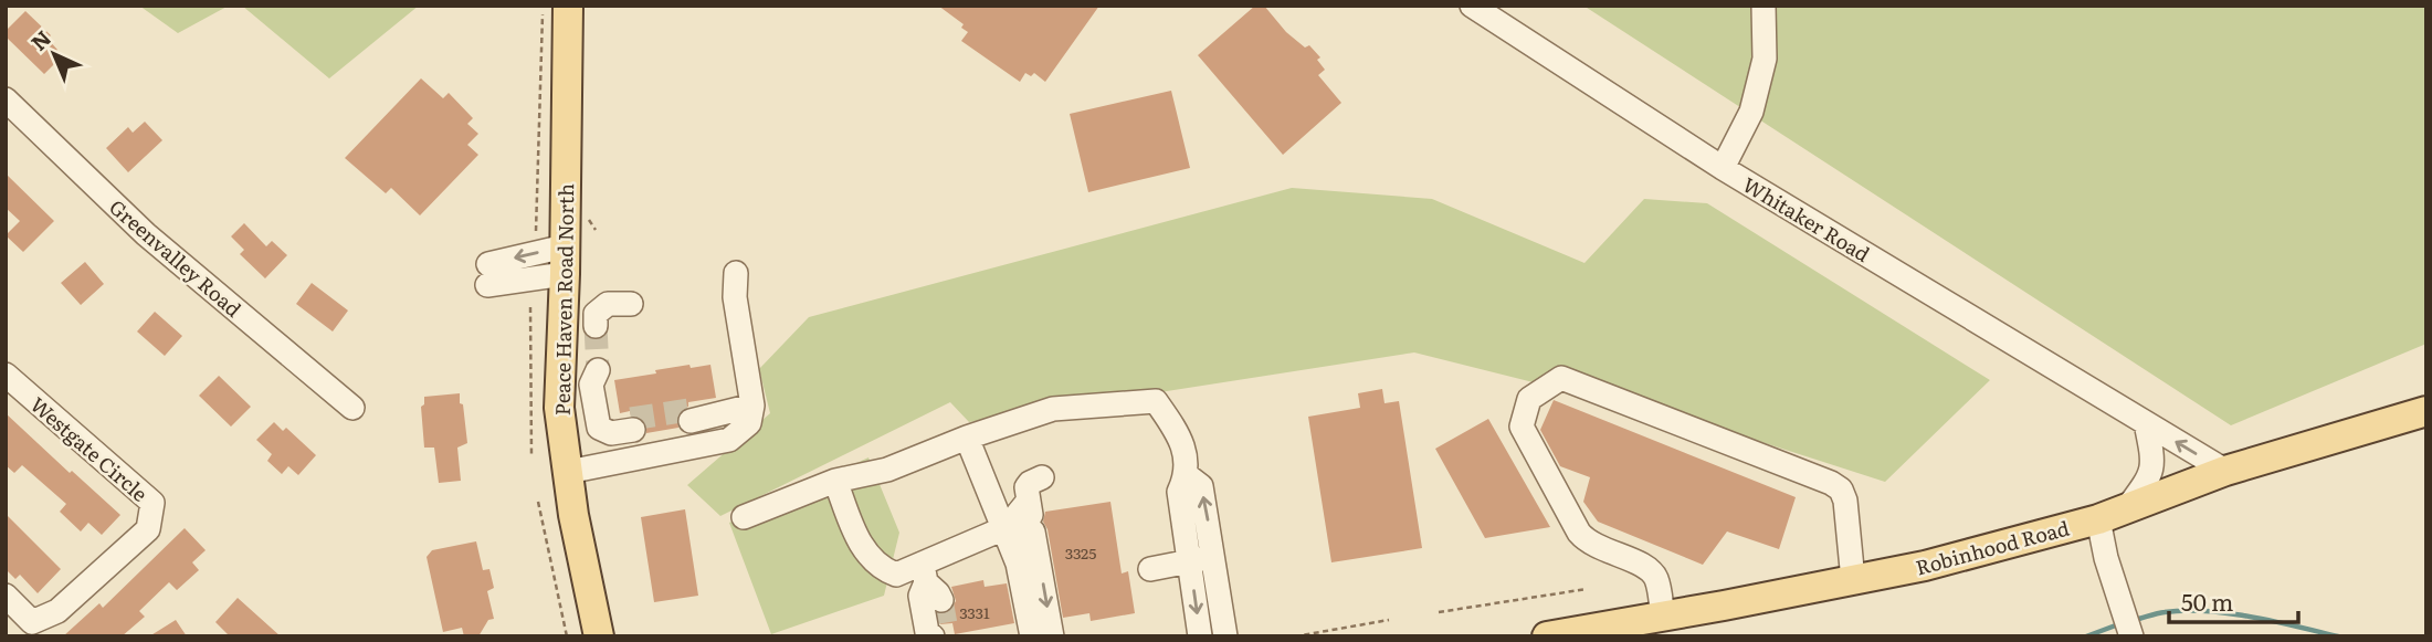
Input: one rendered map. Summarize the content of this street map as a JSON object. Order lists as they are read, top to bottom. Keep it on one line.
{"streets":{"main road":["Peace Haven Road North","Robinhood Road"],"street":["Whitaker Road","Greenvalley Road","Westgate Circle"]},"crossings":[["Whitaker Road","Robinhood Road"]],"house_numbers":["3325","3331"],"scale_bar":"50 m","north":"top left"}
